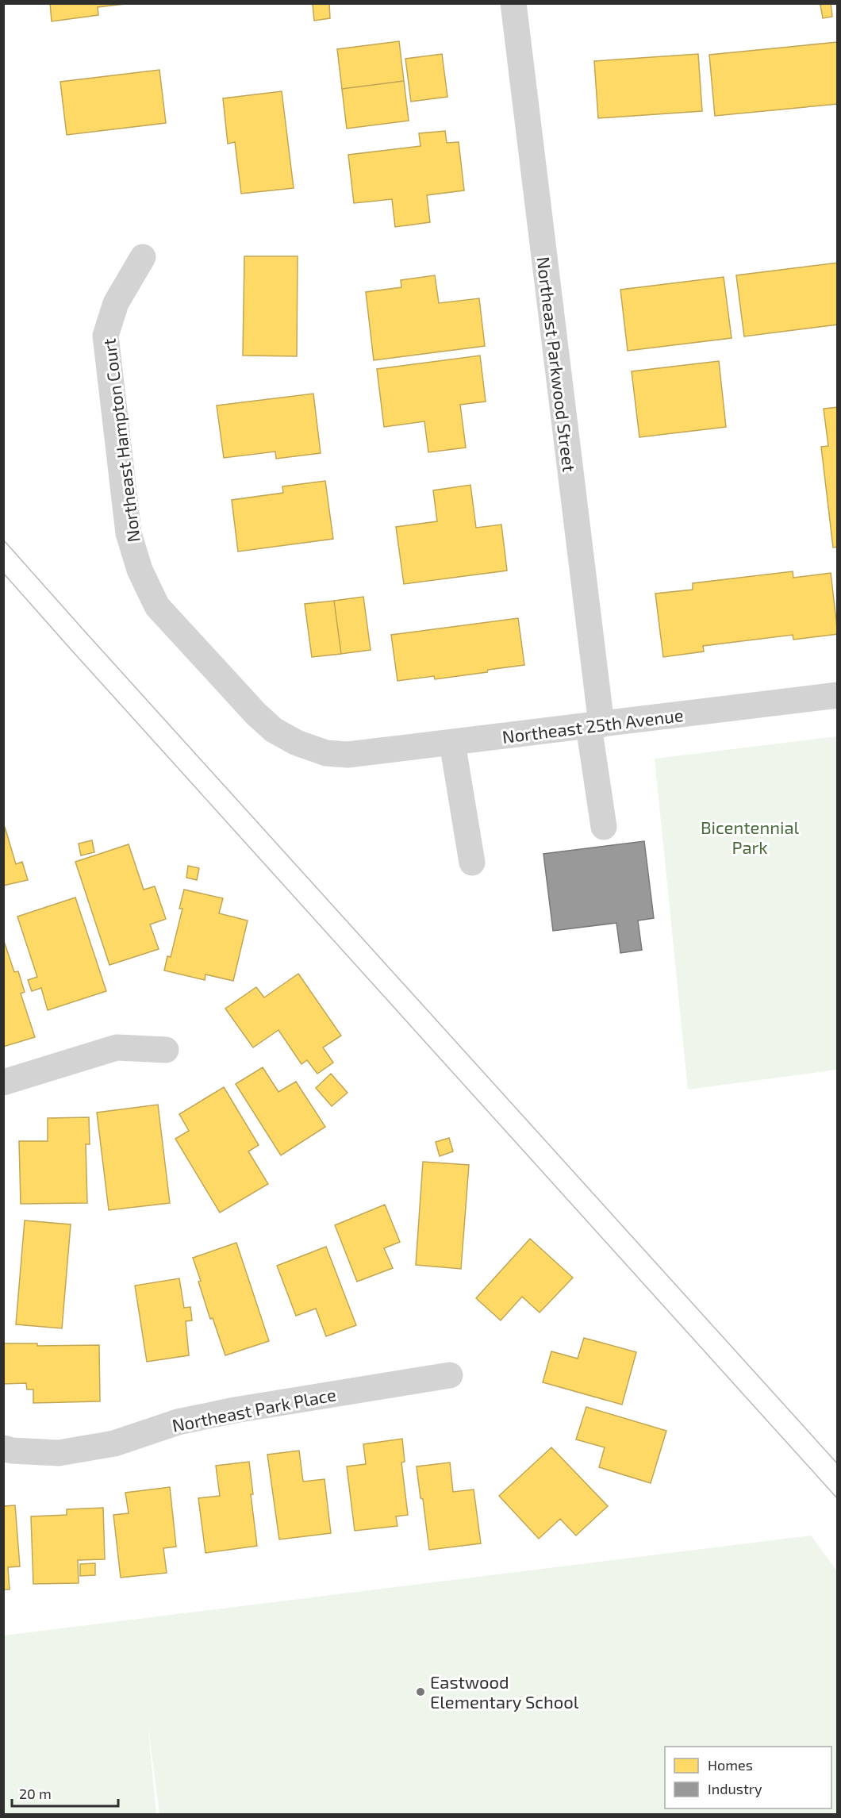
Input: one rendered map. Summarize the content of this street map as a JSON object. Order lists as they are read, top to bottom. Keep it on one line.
{"streets":{"street":["Northeast Parkwood Street","Northeast Hampton Court","Northeast 25th Avenue","Northeast Park Place"]},"crossings":[["Northeast Parkwood Street","Northeast 25th Avenue"],["Northeast Hampton Court","Northeast 25th Avenue"]],"parks":["Bicentennial Park"],"places":["Eastwood Elementary School"],"legend":["Homes","Industry"],"scale_bar":"20 m"}
